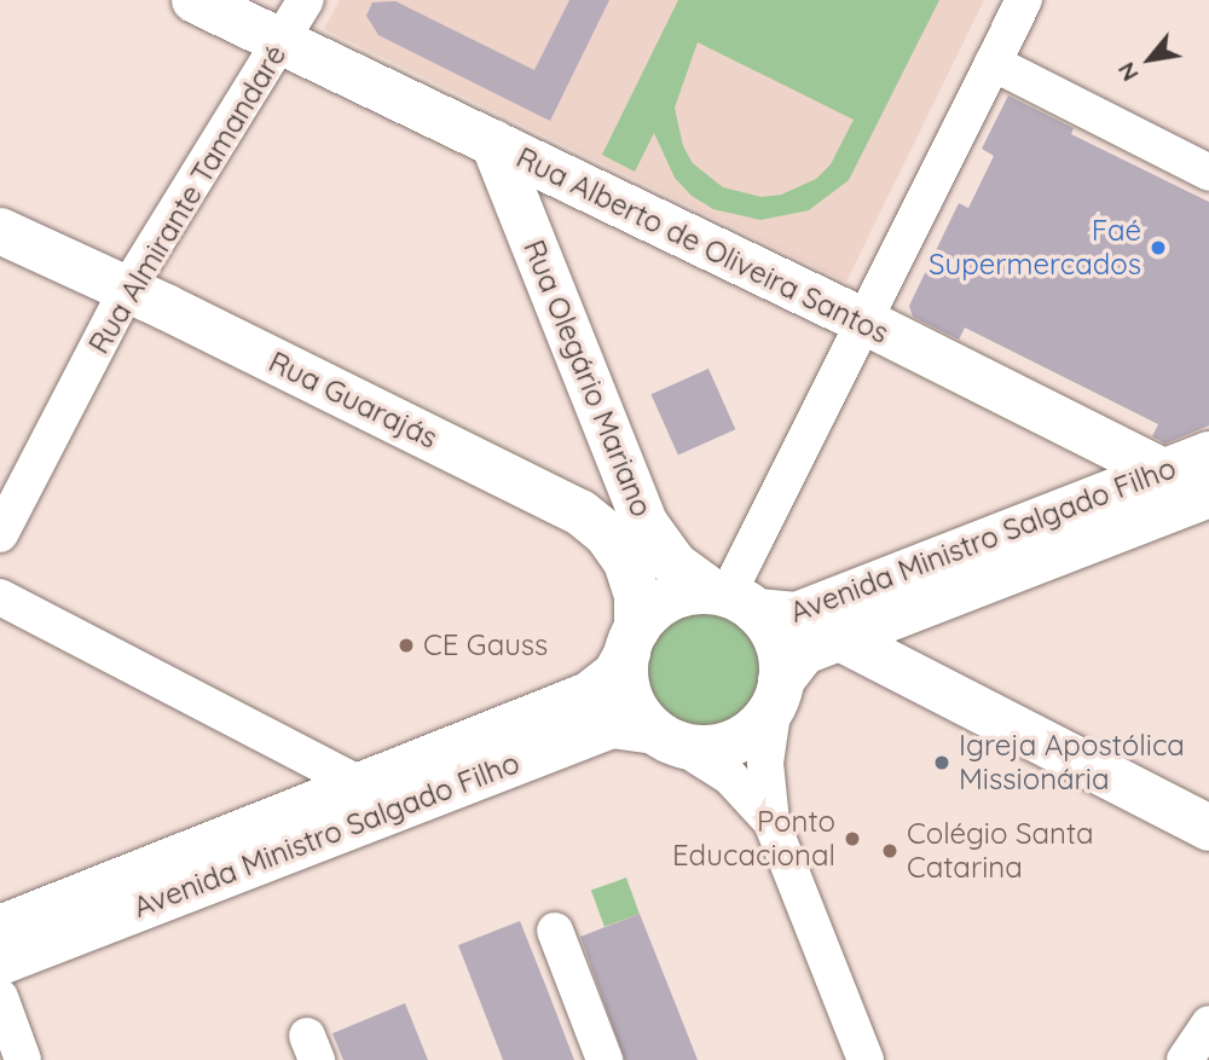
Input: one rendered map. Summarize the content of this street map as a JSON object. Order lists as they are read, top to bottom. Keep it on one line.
{"streets":{"main road":["Rua Alberto de Oliveira Santos","Rua Olegário Mariano","Rua Guarajás","Avenida Ministro Salgado Filho"],"street":["Rua Almirante Tamandaré"]},"crossings":[["Rua Almirante Tamandaré","Rua Alberto de Oliveira Santos"],["Rua Almirante Tamandaré","Rua Guarajás"],["Rua Alberto de Oliveira Santos","Rua Olegário Mariano"],["Rua Alberto de Oliveira Santos","Avenida Ministro Salgado Filho"],["Rua Olegário Mariano","Rua Guarajás"],["Rua Olegário Mariano","Avenida Ministro Salgado Filho"],["Rua Guarajás","Avenida Ministro Salgado Filho"]],"places":["Faé Supermercados","CE Gauss","Igreja Apostólica Missionária","Ponto Educacional","Colégio Santa Catarina"],"north":"bottom left"}
